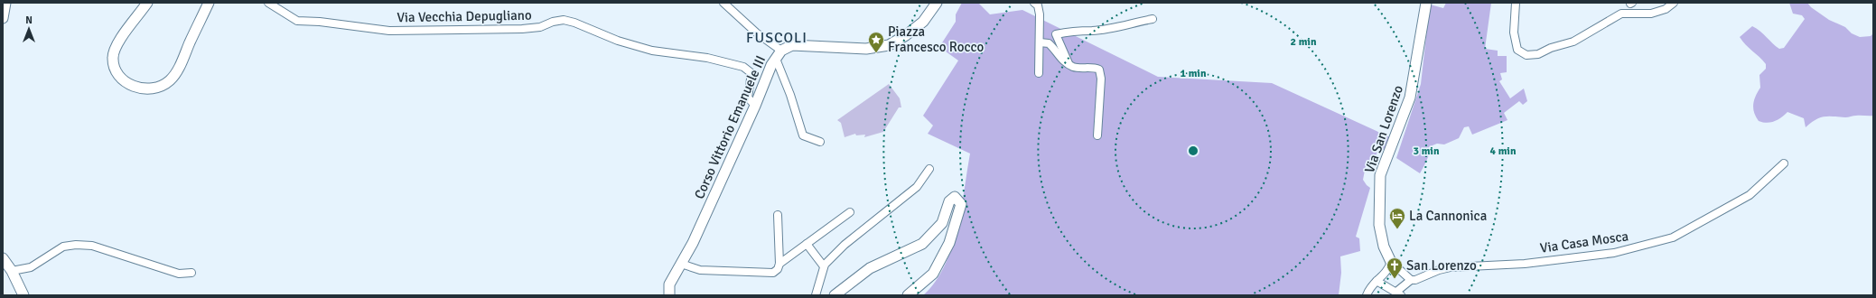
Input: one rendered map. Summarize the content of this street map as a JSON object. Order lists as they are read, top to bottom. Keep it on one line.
{"streets":{"street":["Via Vecchia Depugliano","Corso Vittorio Emanuele III","Via San Lorenzo","Via Casa Mosca"]},"crossings":[["Via Vecchia Depugliano","Corso Vittorio Emanuele III"],["Via San Lorenzo","Via Casa Mosca"]],"districts":["FUSCOLI"],"places":{"place":["Piazza Francesco Rocco"],"hotel":["La Cannonica"],"church":["San Lorenzo"]},"north":"top","rings":["2 min","1 min","3 min","4 min"]}
